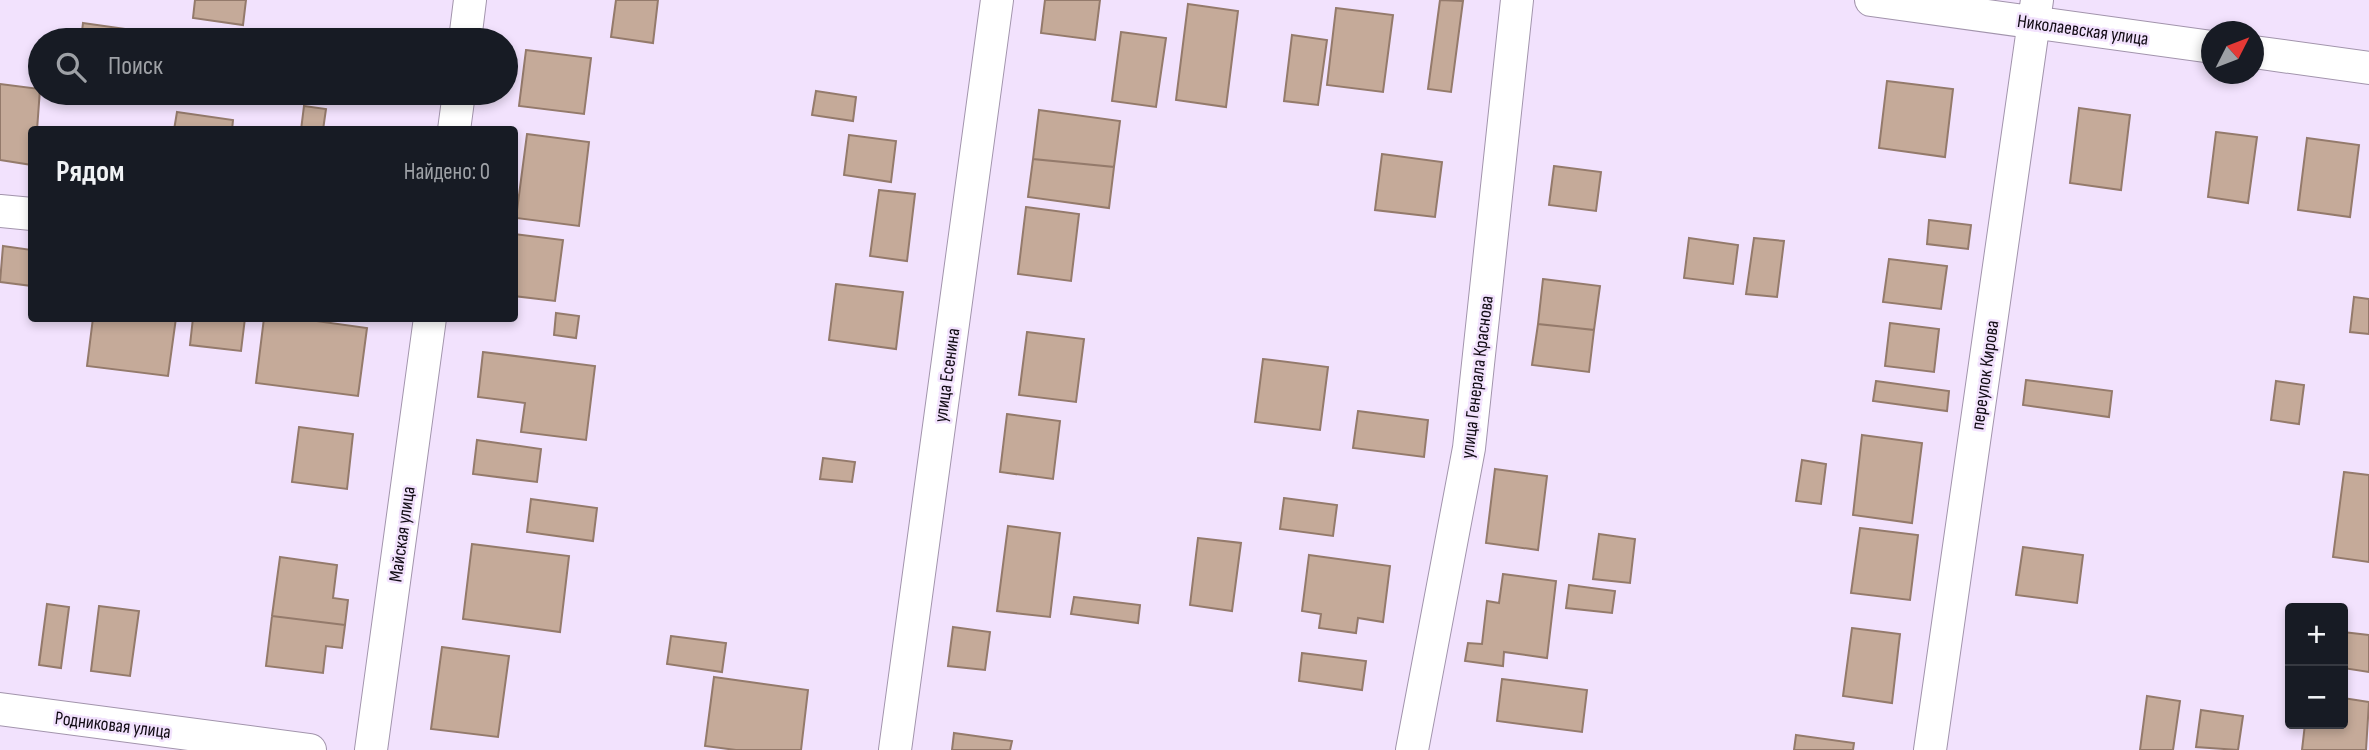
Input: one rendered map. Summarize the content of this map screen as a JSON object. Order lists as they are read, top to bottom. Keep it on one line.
{"streets":{"street":["Николаевская улица","улица Есенина","переулок Кирова","улица Генерала Краснова","Майская улица","Родниковая улица"]},"crossings":[["Николаевская улица","переулок Кирова"]],"north":"top right","page":{"search":"Поиск","heading":["Рядом","Найдено: 0"],"map_buttons":["+","−"]}}
